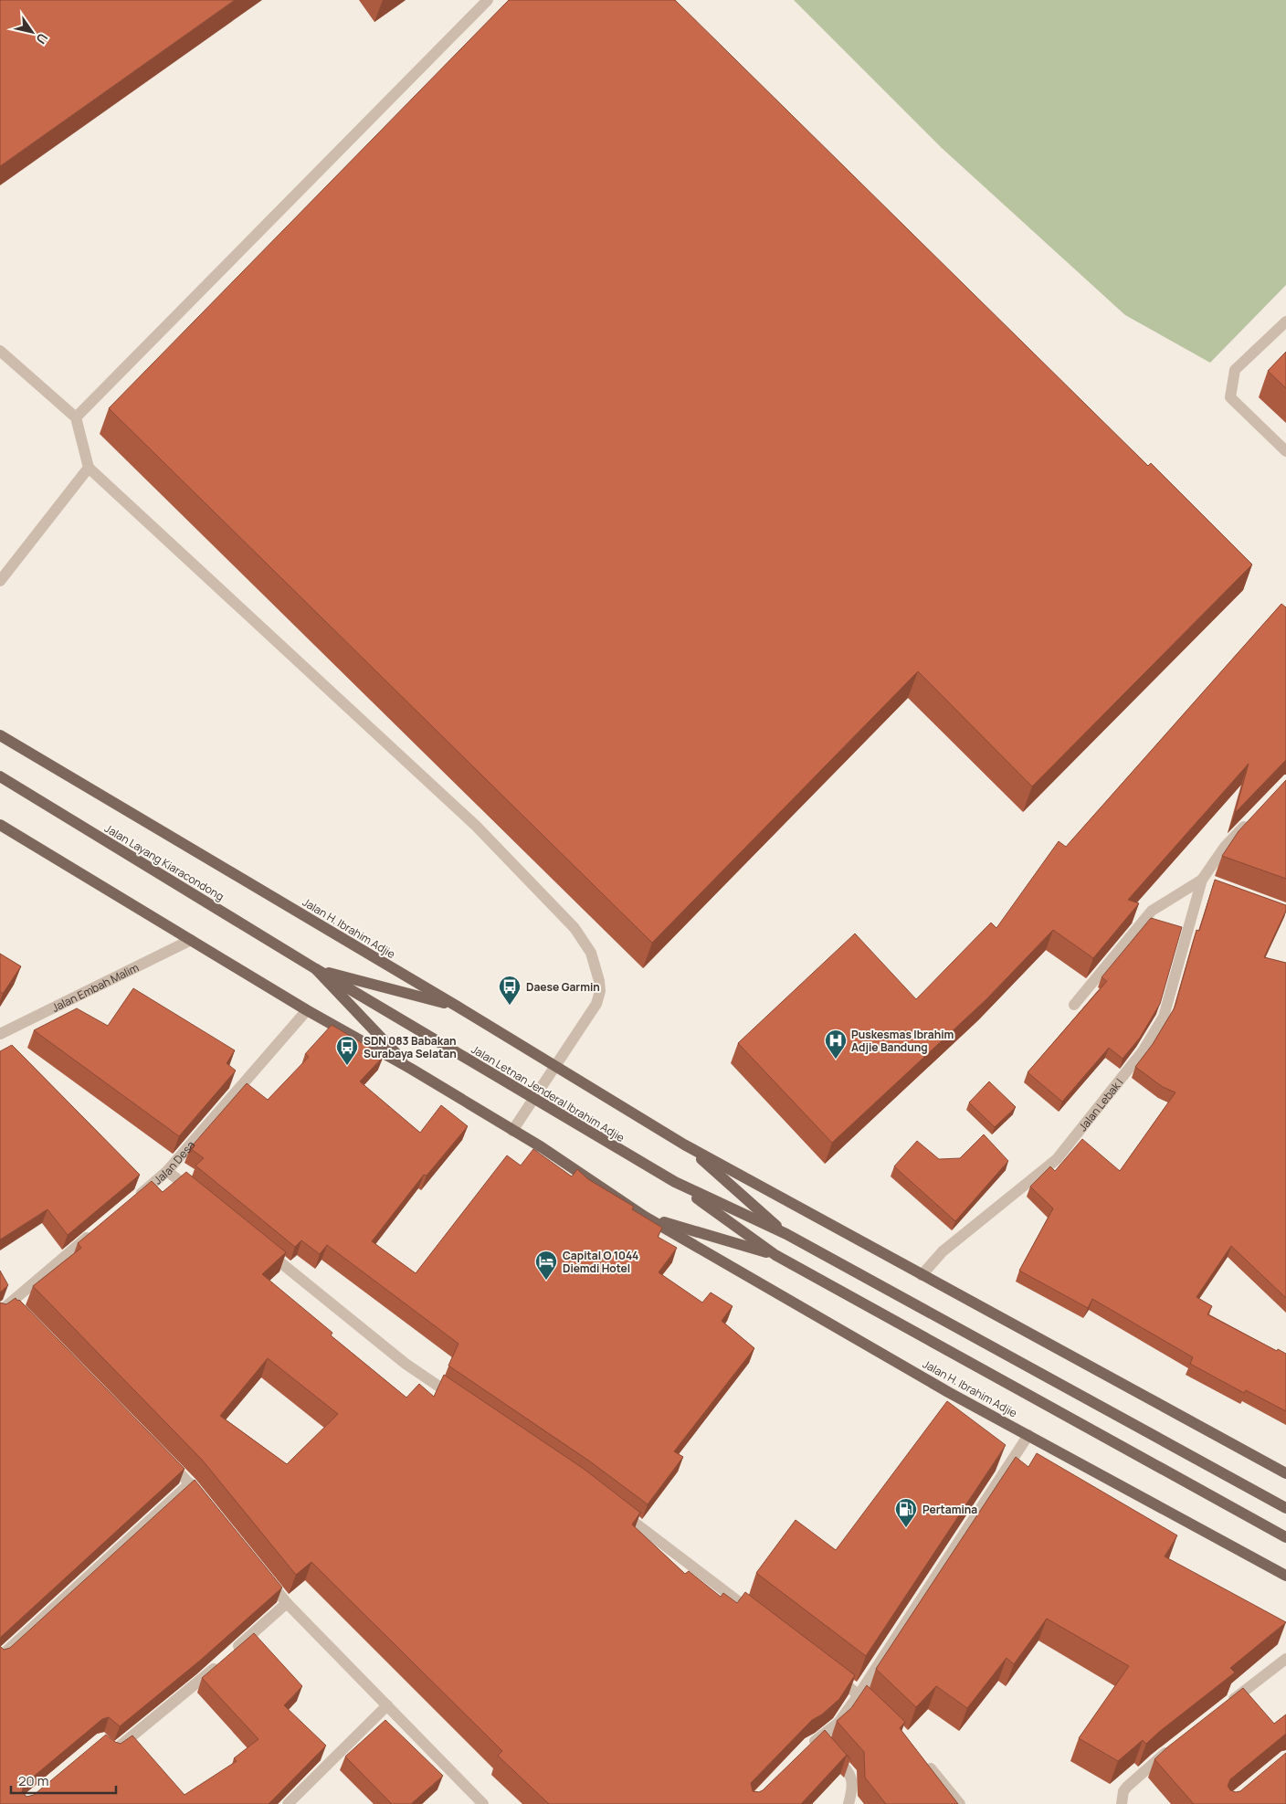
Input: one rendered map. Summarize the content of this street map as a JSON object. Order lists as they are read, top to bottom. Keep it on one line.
{"streets":{"main road":["Jalan Layang Kiaracondong","Jalan H. Ibrahim Adjie","Jalan Letnan Jenderal Ibrahim Adjie"],"street":["Jalan Embah Malim","Jalan Lebak I","Jalan Desa"]},"crossings":[["Jalan Layang Kiaracondong","Jalan H. Ibrahim Adjie"],["Jalan Layang Kiaracondong","Jalan Letnan Jenderal Ibrahim Adjie"],["Jalan H. Ibrahim Adjie","Jalan Embah Malim"],["Jalan H. Ibrahim Adjie","Jalan Letnan Jenderal Ibrahim Adjie"],["Jalan H. Ibrahim Adjie","Jalan Lebak I"],["Jalan H. Ibrahim Adjie","Jalan Desa"]],"places":{"bus stop":["Daese Garmin","SDN 083 Babakan Surabaya Selatan"],"hospital":["Puskesmas Ibrahim Adjie Bandung"],"hotel":["Capital O 1044 Diemdi Hotel"],"fuel station":["Pertamina"]},"scale_bar":"20 m","north":"bottom right"}
